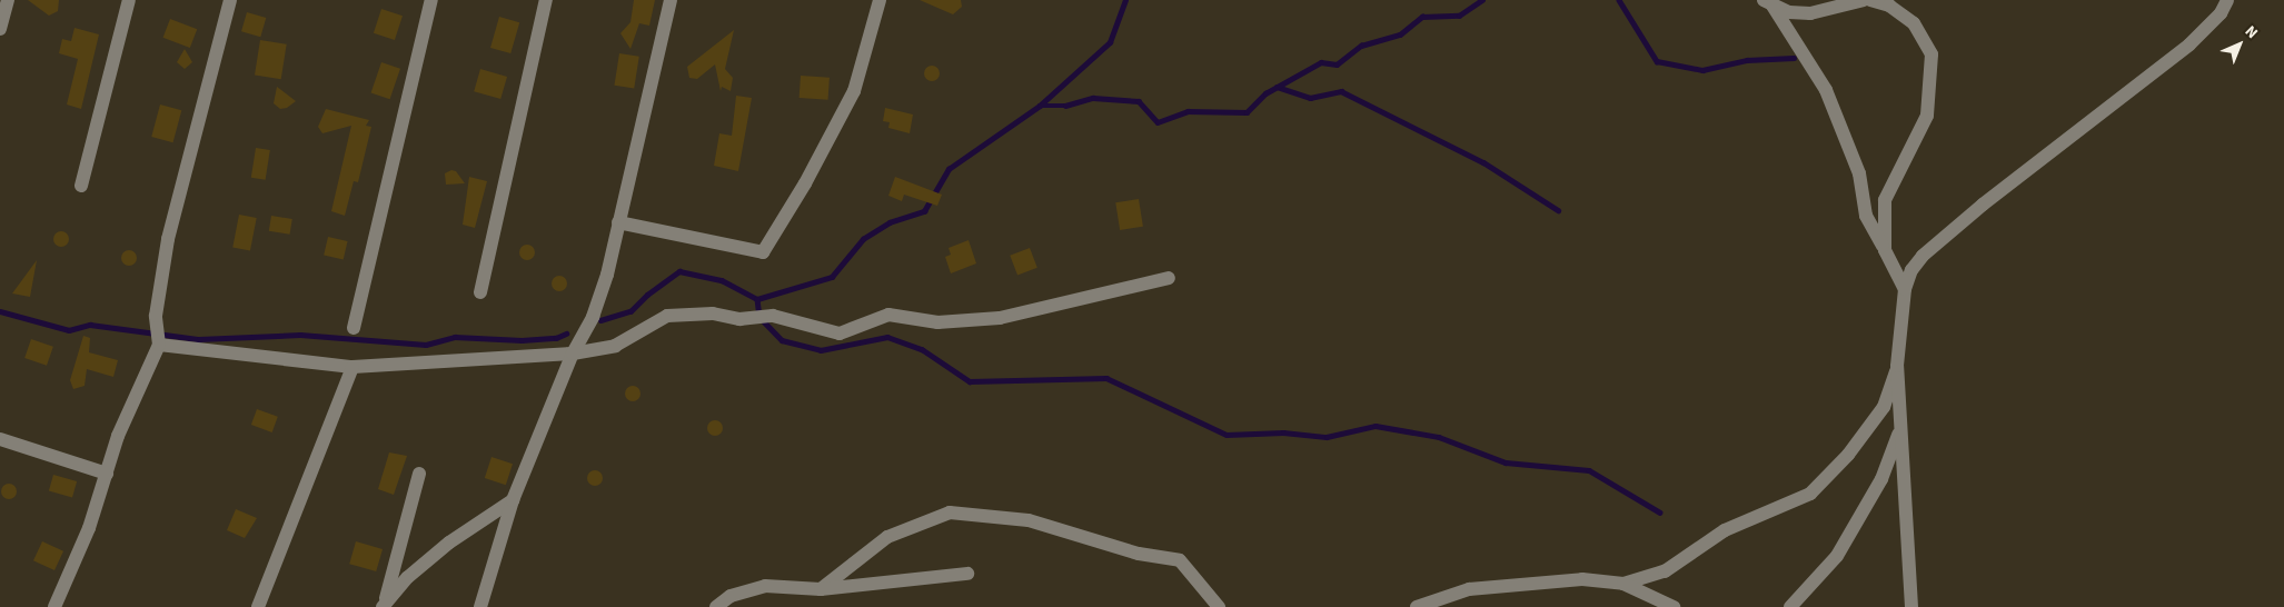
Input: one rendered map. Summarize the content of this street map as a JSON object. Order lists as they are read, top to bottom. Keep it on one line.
{"north":"top right"}
